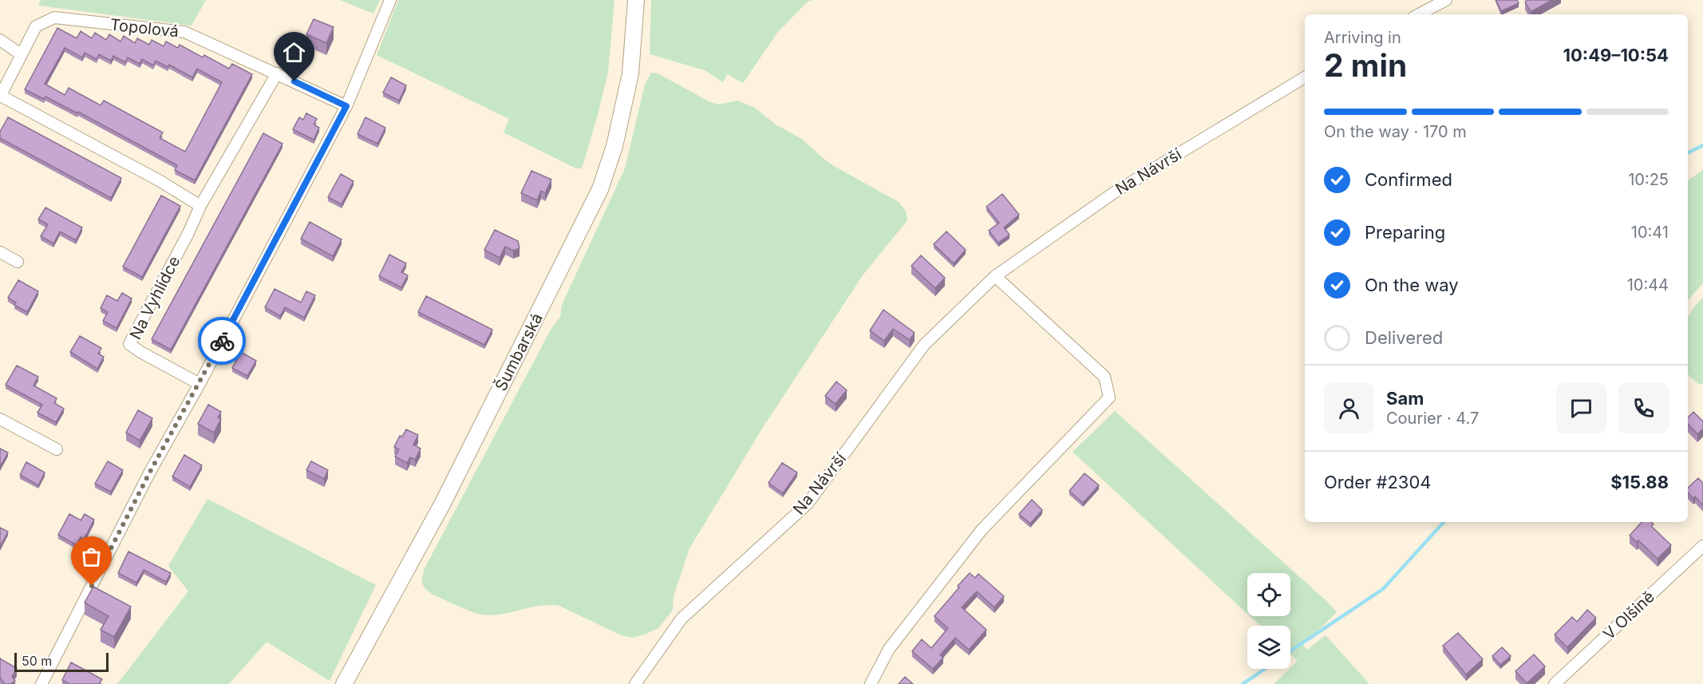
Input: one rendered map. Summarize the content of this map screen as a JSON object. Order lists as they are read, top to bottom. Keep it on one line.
{"streets":{"street":["Topolová","Na Návrší","Na Vyhlídce","Šumbarská","V Olšině"]},"crossings":[["Topolová","Na Vyhlídce"]],"scale_bar":"50 m","page":{"heading":["2 min","Arriving in","10:49–10:54"],"panel":["Sam","Courier · 4.7","Order #2304","$15.88"],"bar":"On the way · 170 m","list":[["Confirmed","10:25"],["Preparing","10:41"],["On the way","10:44"],"Delivered"],"scale":"50 m"}}
